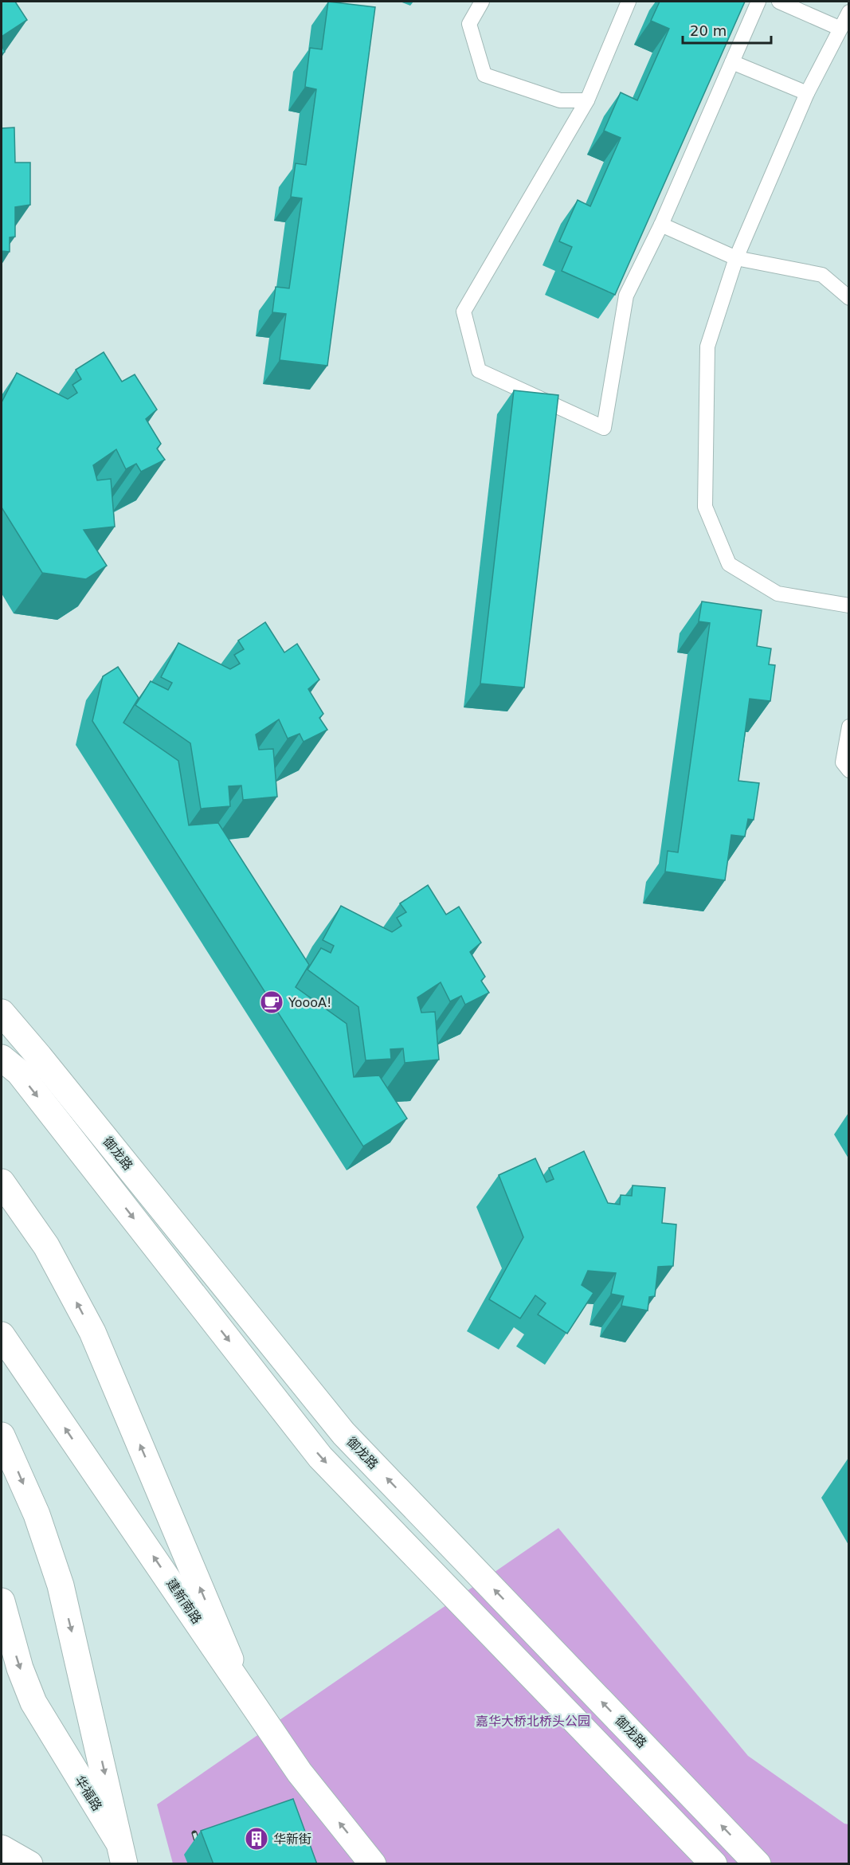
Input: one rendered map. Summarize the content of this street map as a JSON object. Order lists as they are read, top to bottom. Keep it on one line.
{"streets":{"main road":["御龙路","建新南路","华福路"]},"parks":["嘉华大桥北桥头公园"],"places":{"cafe":["YoooA!"],"building":["华新街"]},"scale_bar":"20 m"}
